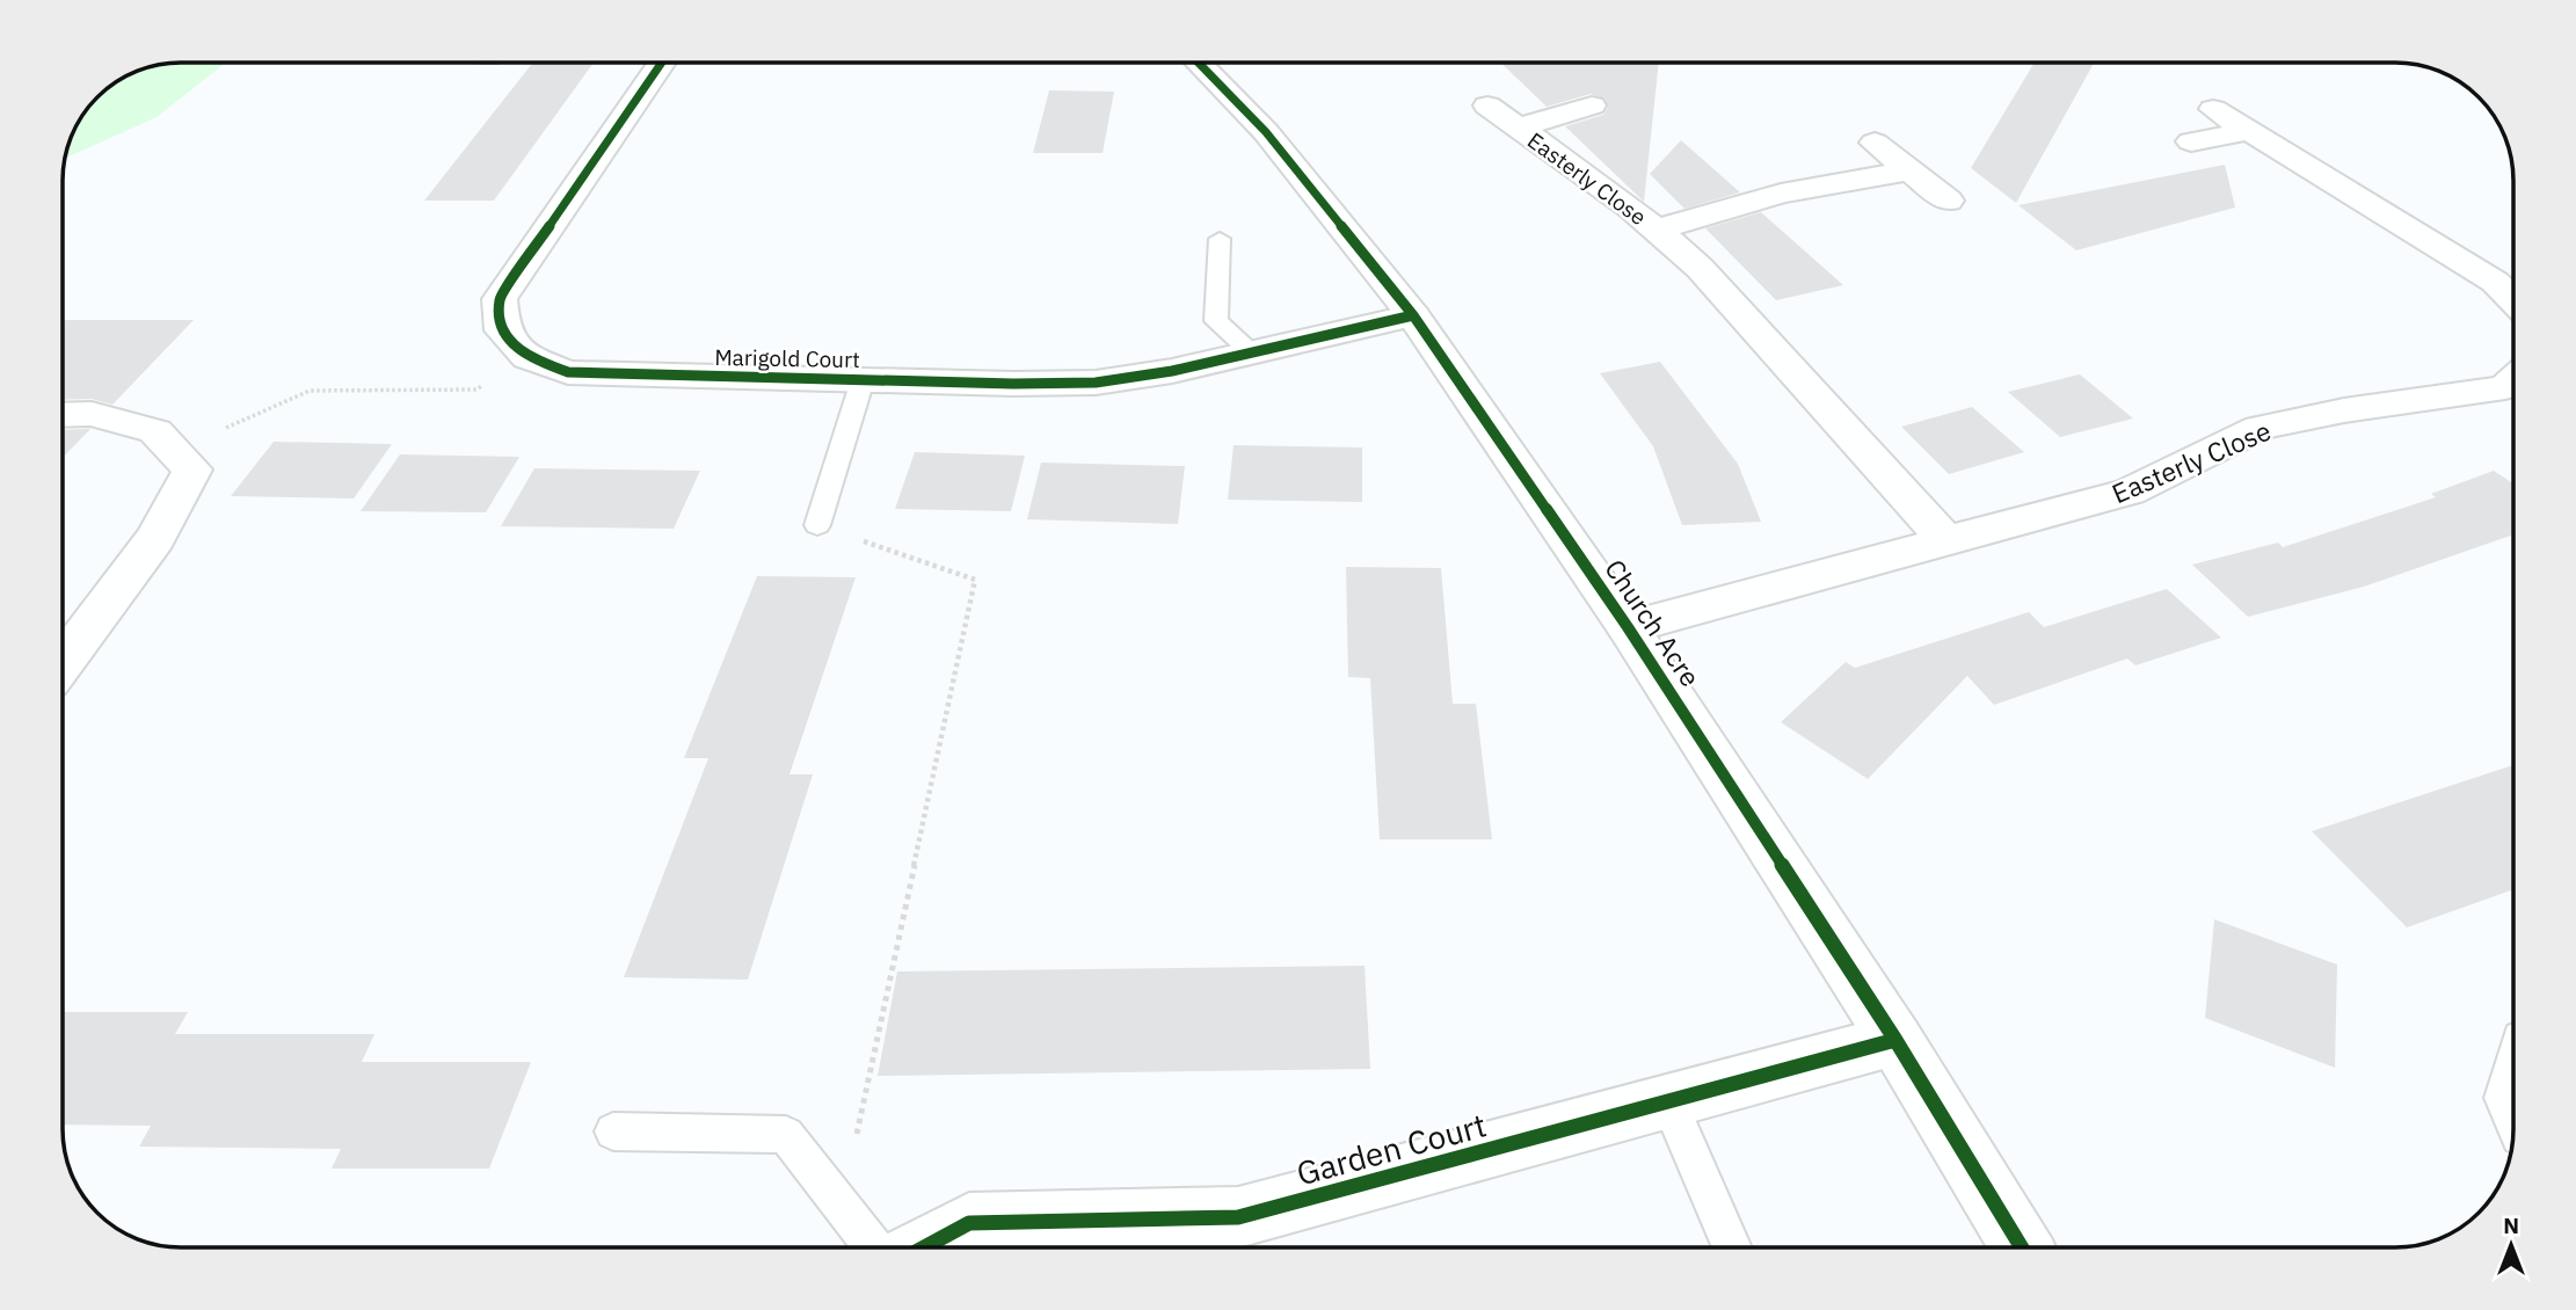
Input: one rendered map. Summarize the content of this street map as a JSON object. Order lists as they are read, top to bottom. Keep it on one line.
{"streets":{"street":["Easterly Close","Marigold Court","Church Acre","Garden Court"]},"crossings":[["Easterly Close","Church Acre"],["Marigold Court","Church Acre"],["Church Acre","Garden Court"]],"north":"top"}
